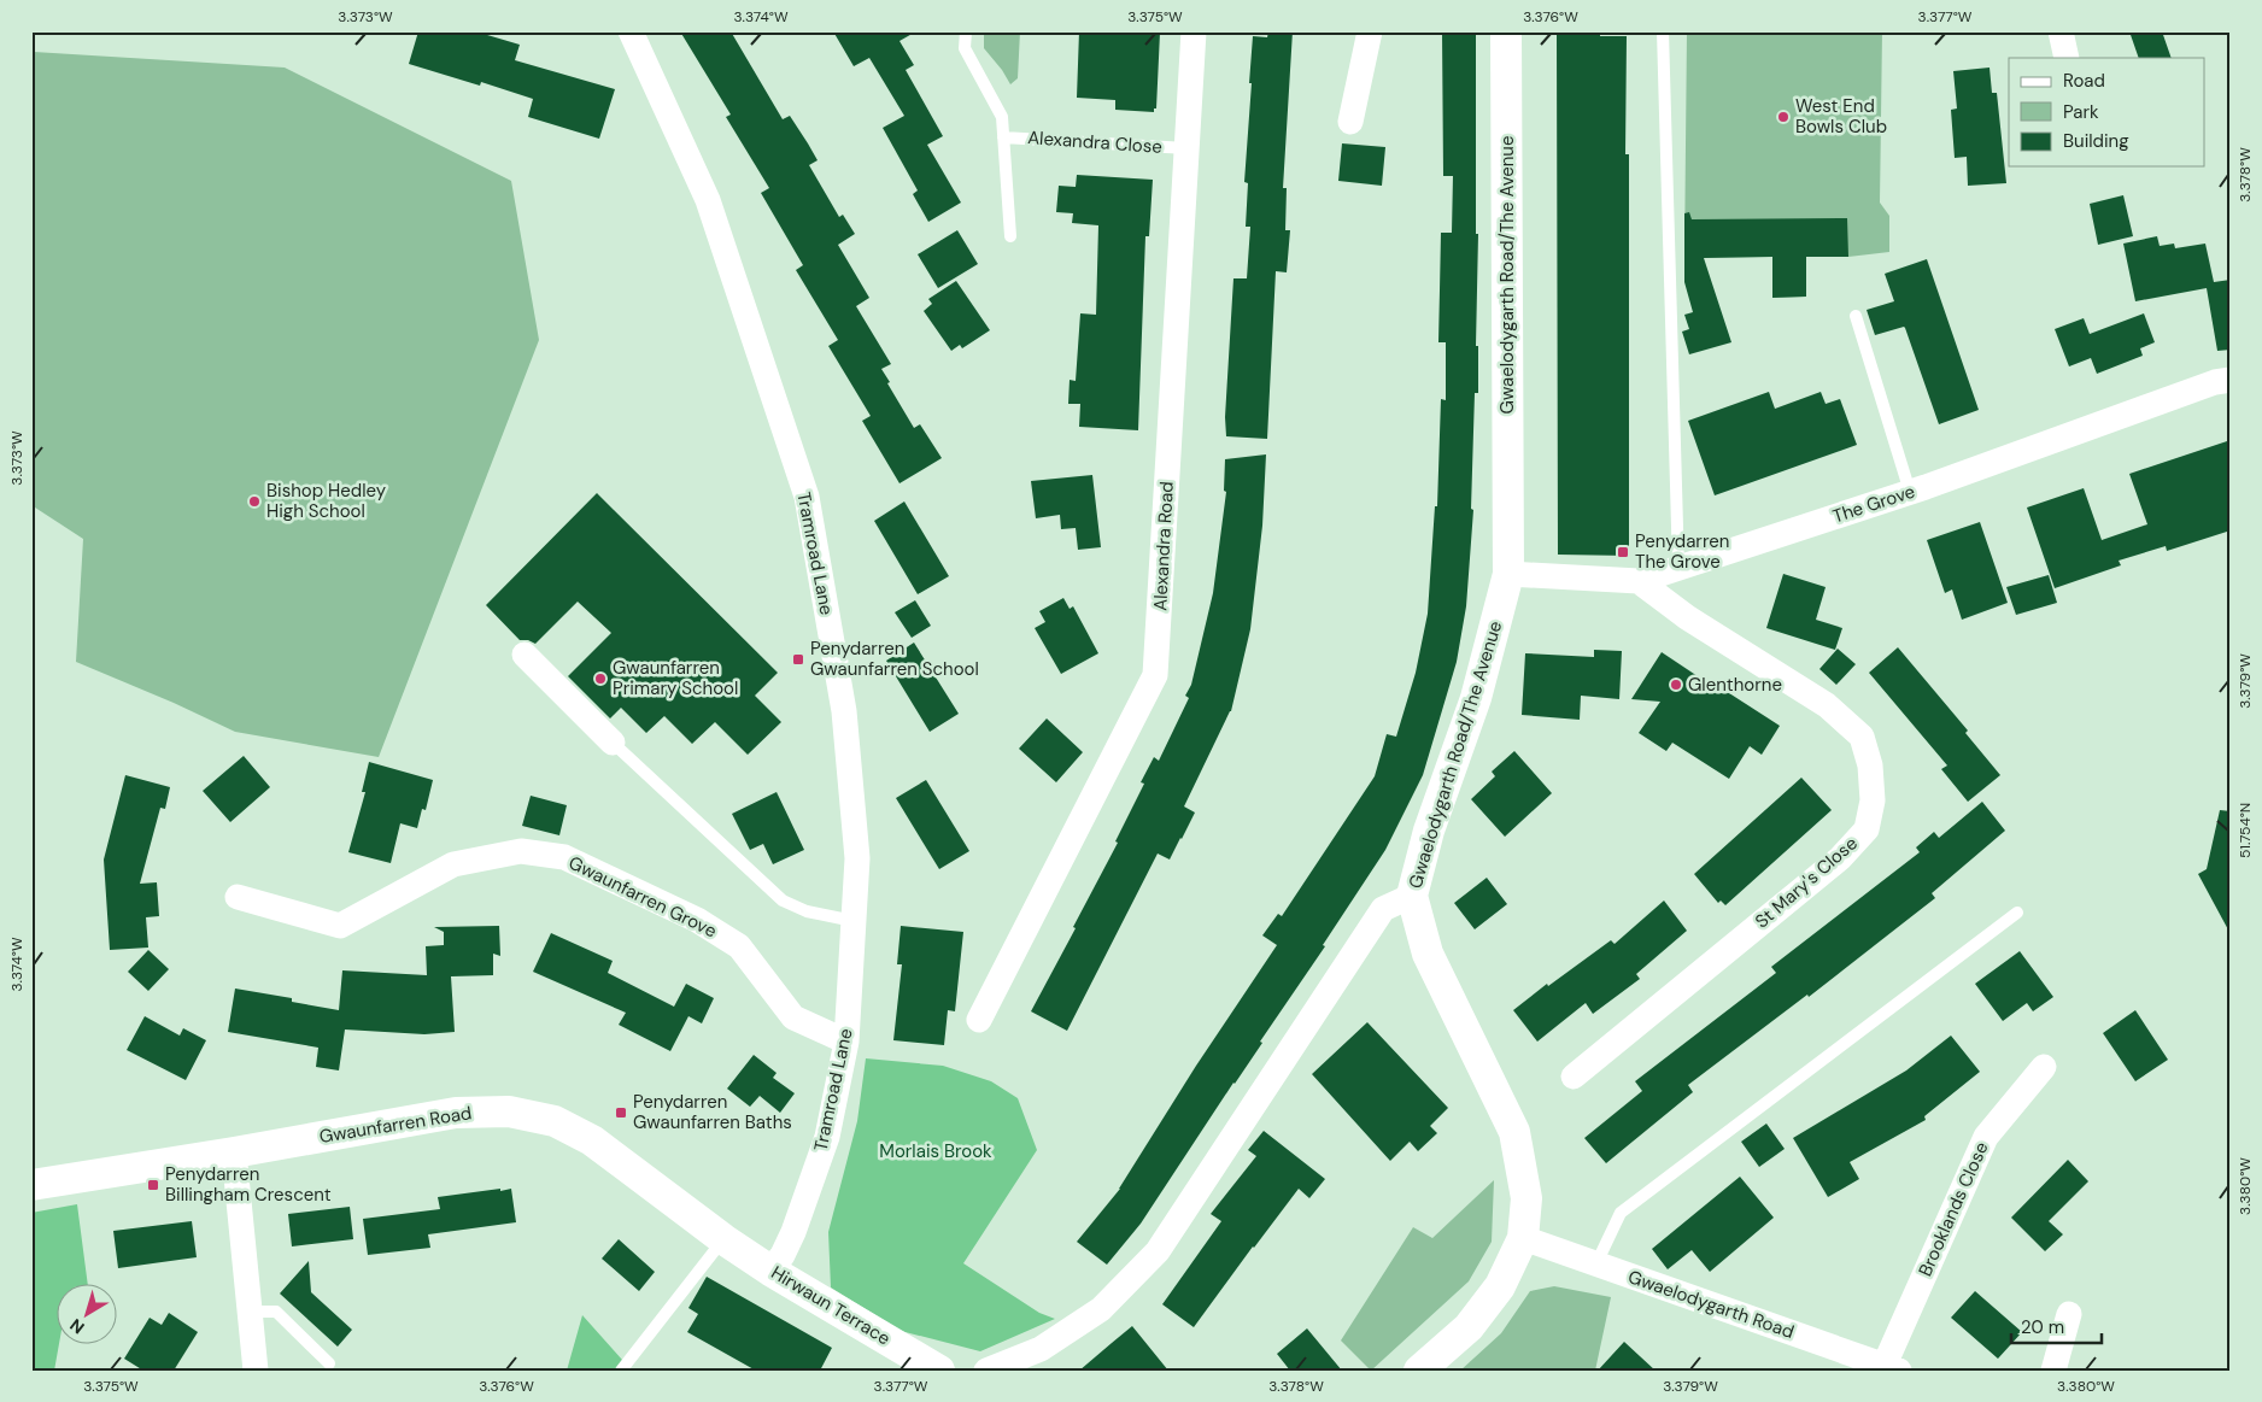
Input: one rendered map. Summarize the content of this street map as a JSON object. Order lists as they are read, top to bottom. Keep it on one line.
{"streets":{"street":["Gwaelodygarth Road/The Avenue","The Grove","Alexandra Road","Tramroad Lane","St Mary's Close","Gwaunfarren Grove","Gwaunfarren Road","Brooklands Close","Gwaelodygarth Road","Hirwaun Terrace"],"lane":["Alexandra Close"]},"crossings":[["Alexandra Close","Alexandra Road"],["Gwaelodygarth Road/The Avenue","The Grove"],["Gwaelodygarth Road/The Avenue","Gwaelodygarth Road"],["The Grove","St Mary's Close"],["Tramroad Lane","Gwaunfarren Grove"],["Tramroad Lane","Hirwaun Terrace"],["Gwaunfarren Road","Hirwaun Terrace"],["Brooklands Close","Gwaelodygarth Road"]],"parks":["Morlais Brook"],"places":{"other":["West End Bowls Club","Bishop Hedley High School","Gwaunfarren Primary School","Glenthorne"],"transit":["Penydarren The Grove","Penydarren Gwaunfarren School","Penydarren Gwaunfarren Baths","Penydarren Billingham Crescent"]},"legend":["Road","Park","Building"],"scale_bar":"20 m","north":"bottom left","coordinates":["3.373°W","3.374°W","3.375°W","3.376°W","3.377°W","3.378°W","3.379°W","51.754°N","3.380°W"]}
